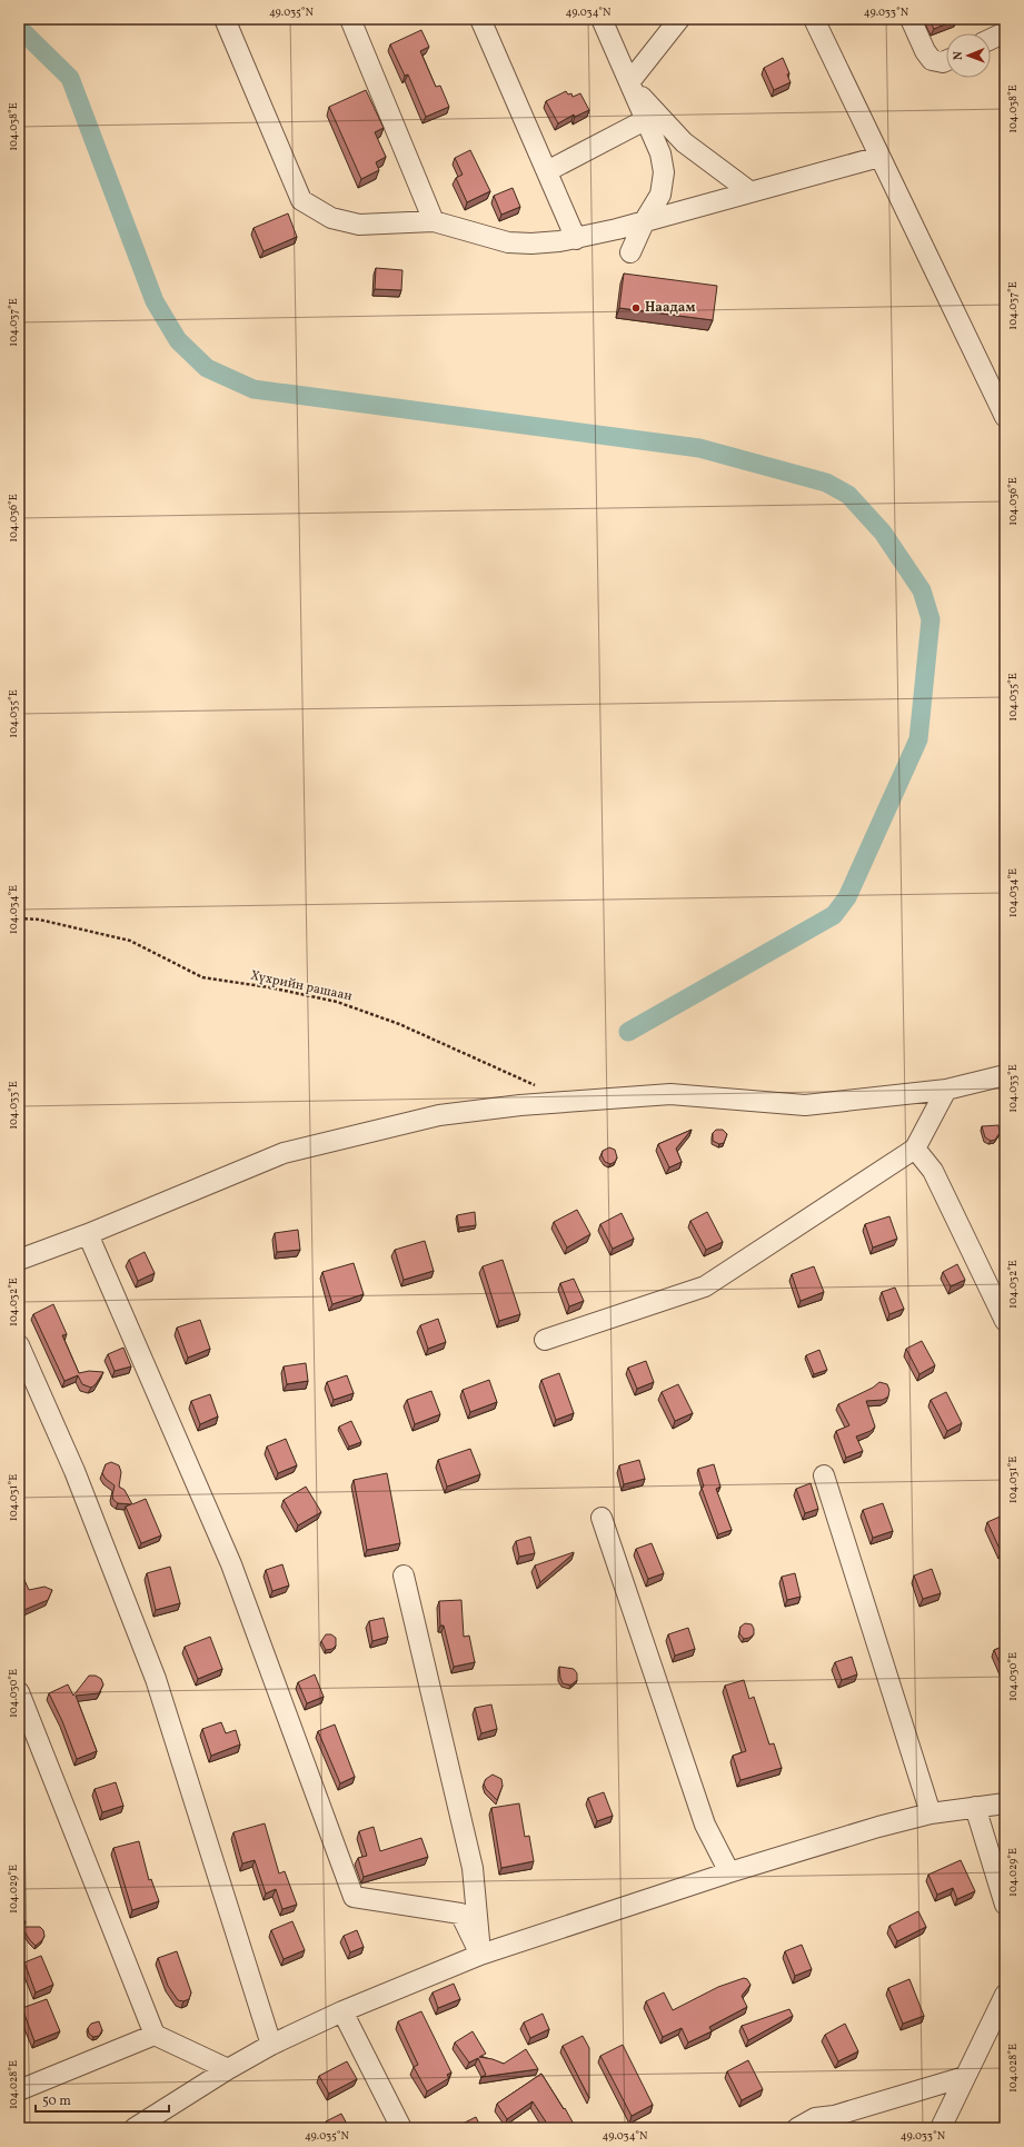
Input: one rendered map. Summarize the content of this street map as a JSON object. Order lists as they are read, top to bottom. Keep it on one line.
{"streets":{"path":["Хүхрийн рашаан"]},"places":["Наадам"],"scale_bar":"50 m","north":"left","coordinates":["49.035°N","49.034°N","49.033°N","104.038°E","104.037°E","104.036°E","104.035°E","104.034°E","104.033°E","104.032°E","104.031°E","104.030°E","104.029°E","104.028°E"]}
